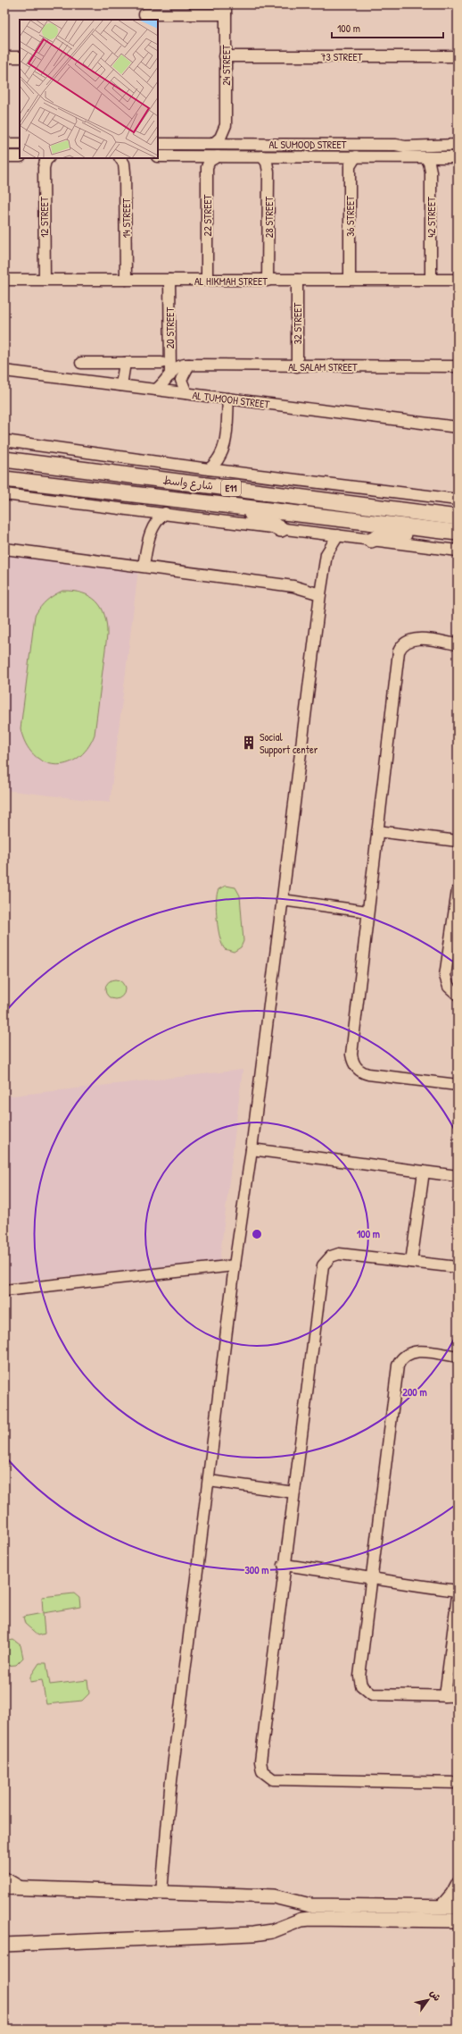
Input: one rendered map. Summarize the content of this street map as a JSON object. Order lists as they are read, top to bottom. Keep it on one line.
{"streets":{"highway":["شارع واسط","E11"],"street":["73 STREET","24 STREET","AL SUMOOD STREET","22 STREET","36 STREET","12 STREET","28 STREET","42 STREET","14 STREET","AL HIKMAH STREET","32 STREET","20 STREET","AL SALAM STREET","AL TUMOOH STREET"]},"crossings":[["73 STREET","24 STREET"],["24 STREET","AL SUMOOD STREET"],["AL SUMOOD STREET","22 STREET"],["AL SUMOOD STREET","36 STREET"],["AL SUMOOD STREET","28 STREET"],["AL SUMOOD STREET","42 STREET"],["22 STREET","AL HIKMAH STREET"],["36 STREET","AL HIKMAH STREET"],["12 STREET","AL HIKMAH STREET"],["28 STREET","AL HIKMAH STREET"],["42 STREET","AL HIKMAH STREET"],["14 STREET","AL HIKMAH STREET"],["AL HIKMAH STREET","32 STREET"],["AL HIKMAH STREET","20 STREET"],["32 STREET","AL SALAM STREET"]],"places":{"building":["Social Support center"]},"scale_bar":"100 m","north":"top right","rings":["100 m","200 m","300 m"]}
